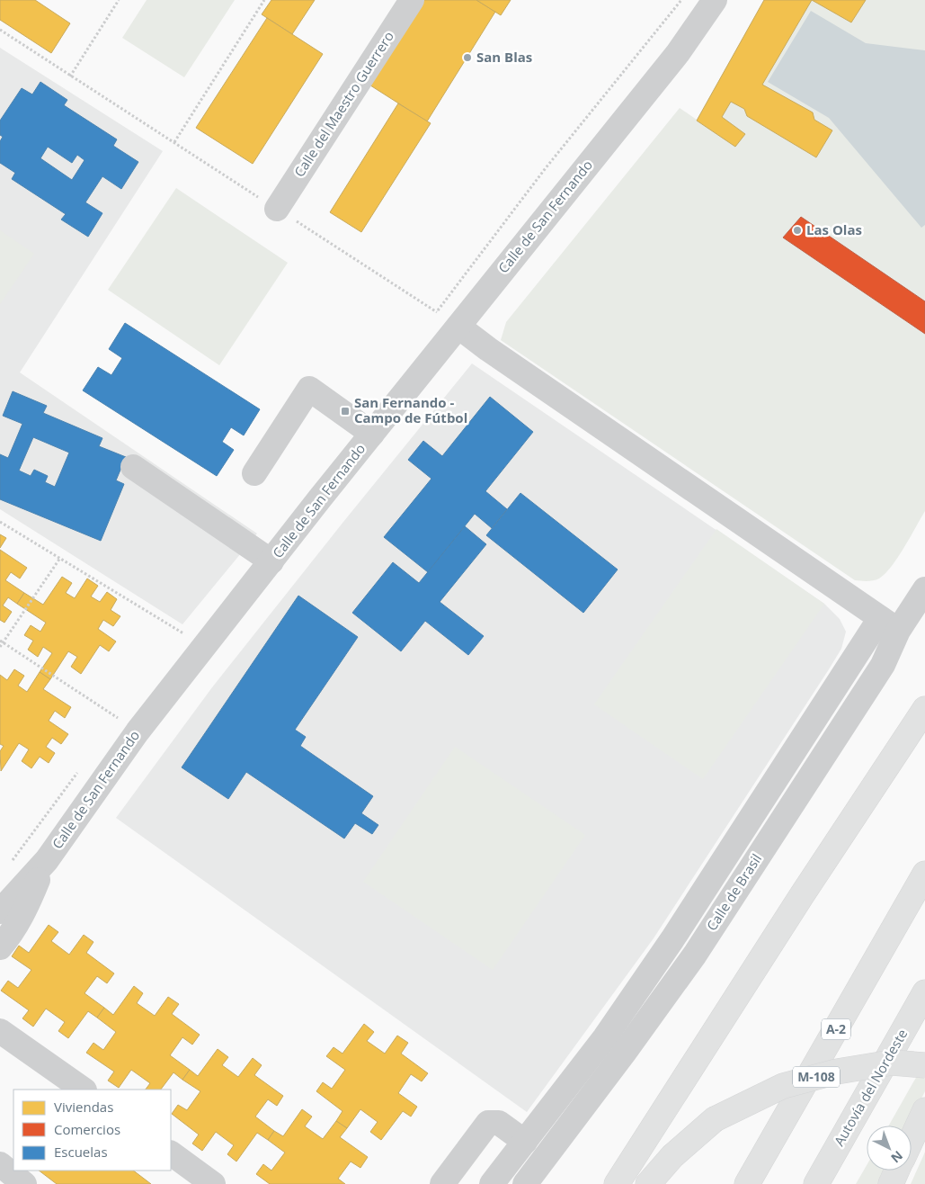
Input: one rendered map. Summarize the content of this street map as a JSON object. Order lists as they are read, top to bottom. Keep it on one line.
{"streets":{"main road":["A-2","M-108","Autovía del Nordeste"],"street":["Calle del Maestro Guerrero","Calle de San Fernando","Calle de Brasil"]},"places":{"other":["San Blas","Las Olas"],"transit":["San Fernando - Campo de Fútbol"]},"legend":["Viviendas","Comercios","Escuelas"],"north":"bottom right"}
